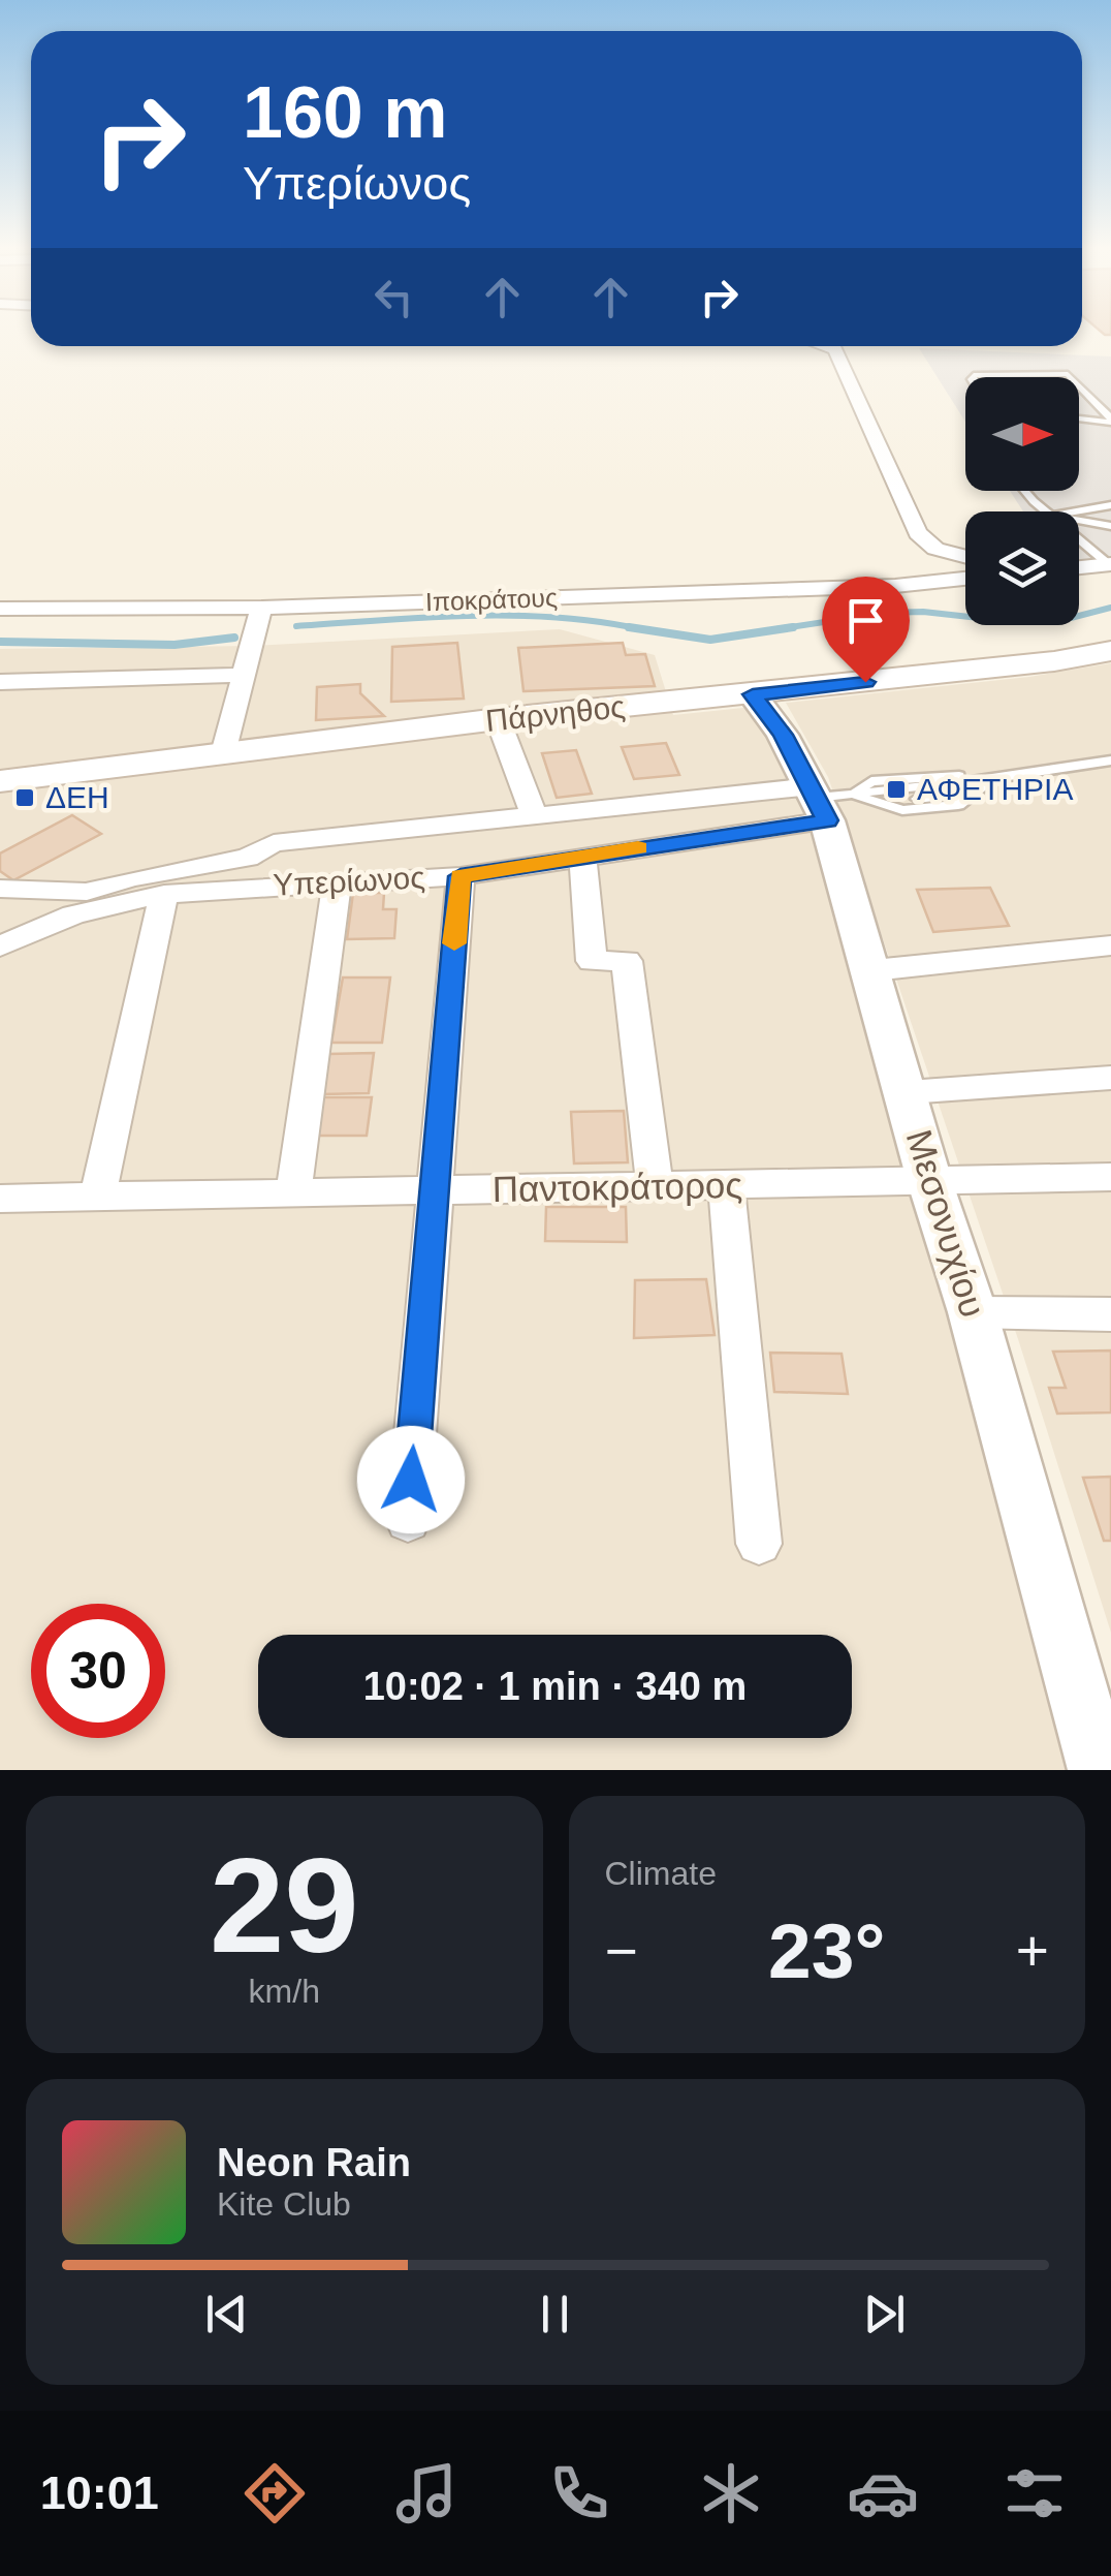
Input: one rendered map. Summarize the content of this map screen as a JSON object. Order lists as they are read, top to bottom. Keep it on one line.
{"streets":{"main road":["Πάρνηθος"],"street":["Ιποκράτους","Υπερίωνος","Παντοκράτορος","Μεσονυχίου"]},"crossings":[["Πάρνηθος","Μεσονυχίου"],["Υπερίωνος","Μεσονυχίου"],["Παντοκράτορος","Μεσονυχίου"]],"places":{"transit":["ΑΦΕΤΗΡΙΑ","ΔΕΗ"]},"north":"right","page":{"turn":["160 m","Υπερίωνος"],"limit":"30","trip":"10:02 · 1 min · 340 m","tile":[["29","km/h"],"Climate"],"heat":["−","23°","+"],"song":["Neon Rain","Kite Club"],"tabs":"10:01"}}
